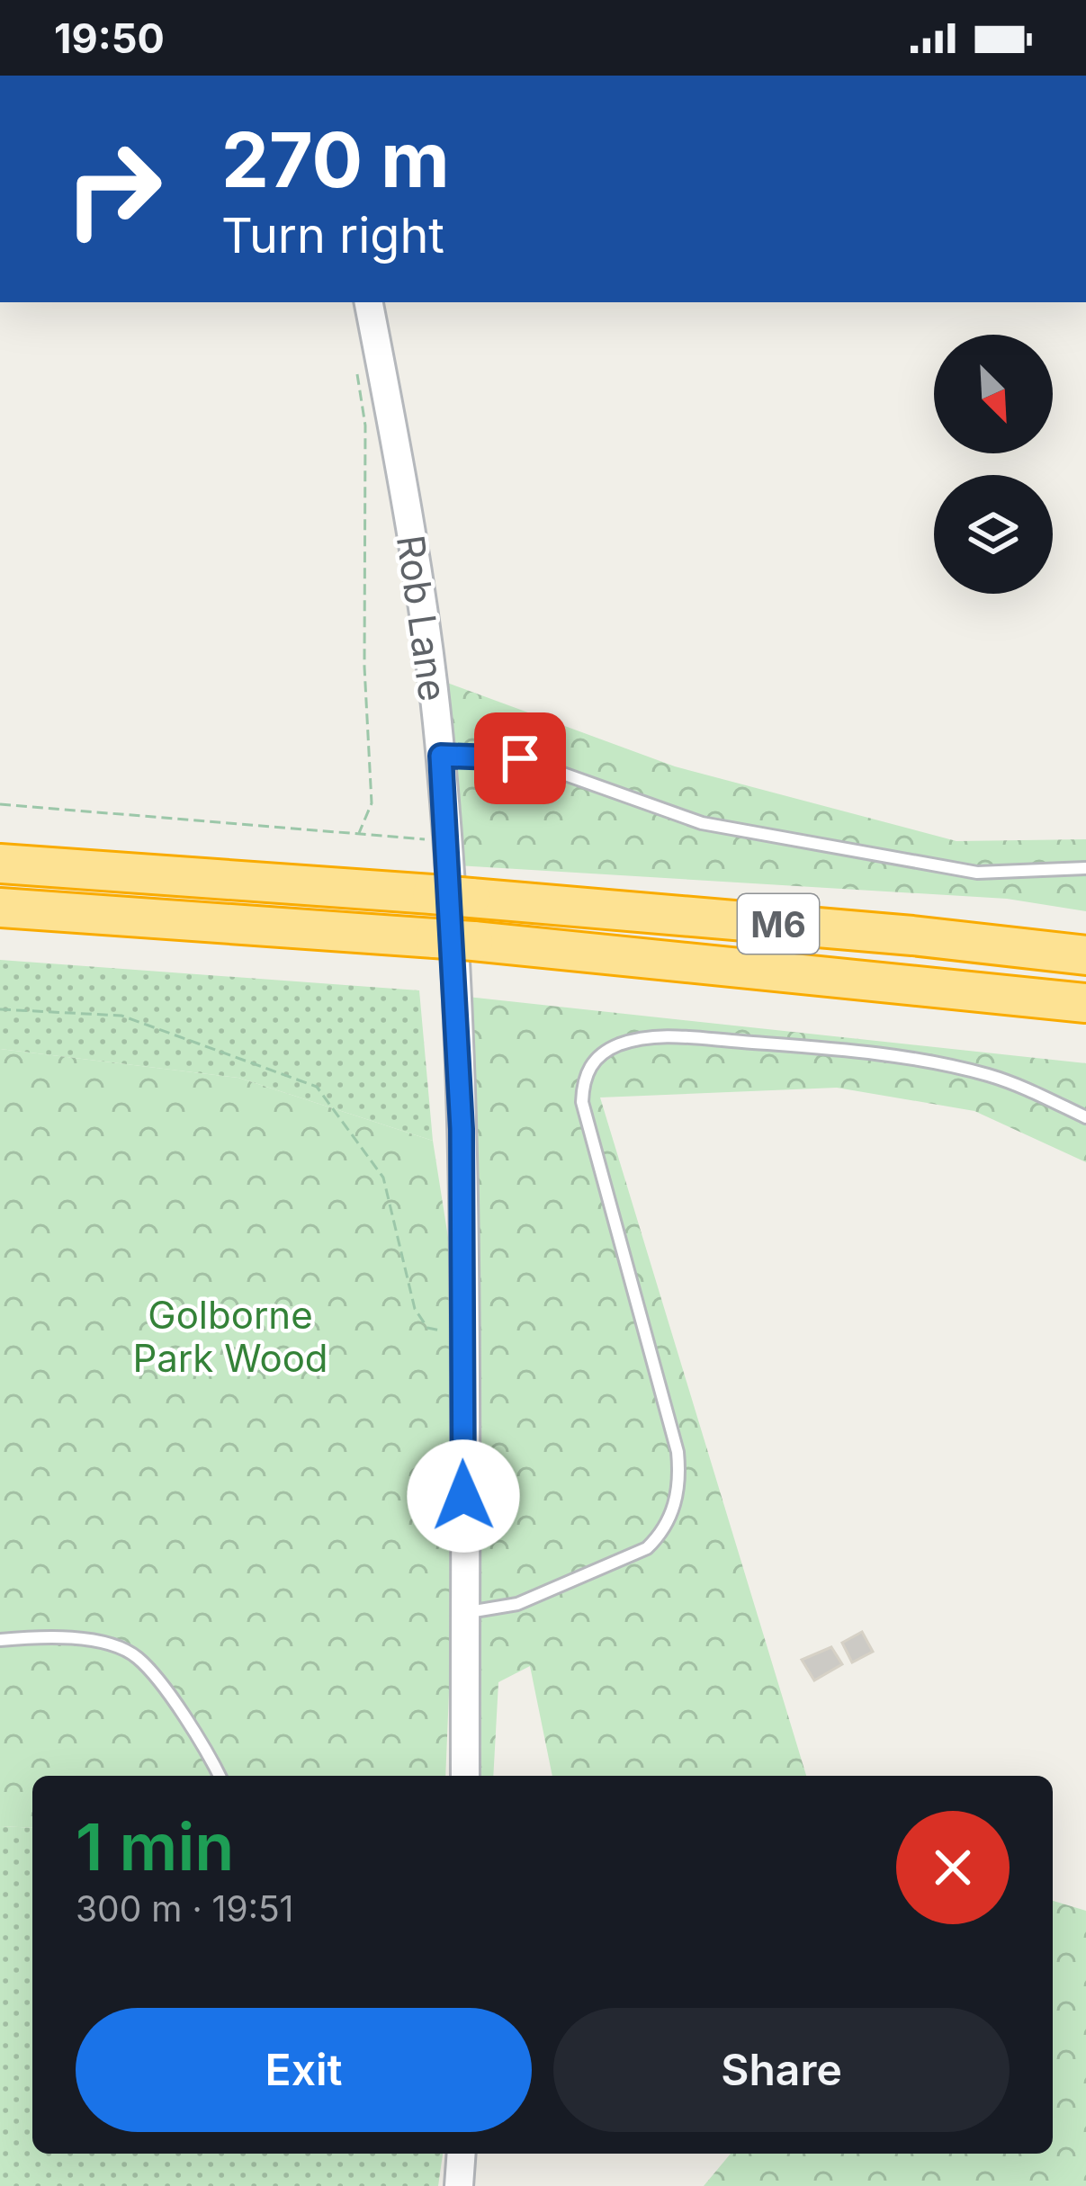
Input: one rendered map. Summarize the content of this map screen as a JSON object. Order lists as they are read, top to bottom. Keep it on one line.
{"streets":{"highway":["M6"],"street":["Rob Lane"]},"parks":["Golborne Park Wood"],"north":"bottom right","page":{"status":"19:50","turn":["270 m","Turn right"],"heading":["1 min","300 m · 19:51"],"buttons":["Exit","Share"]}}
